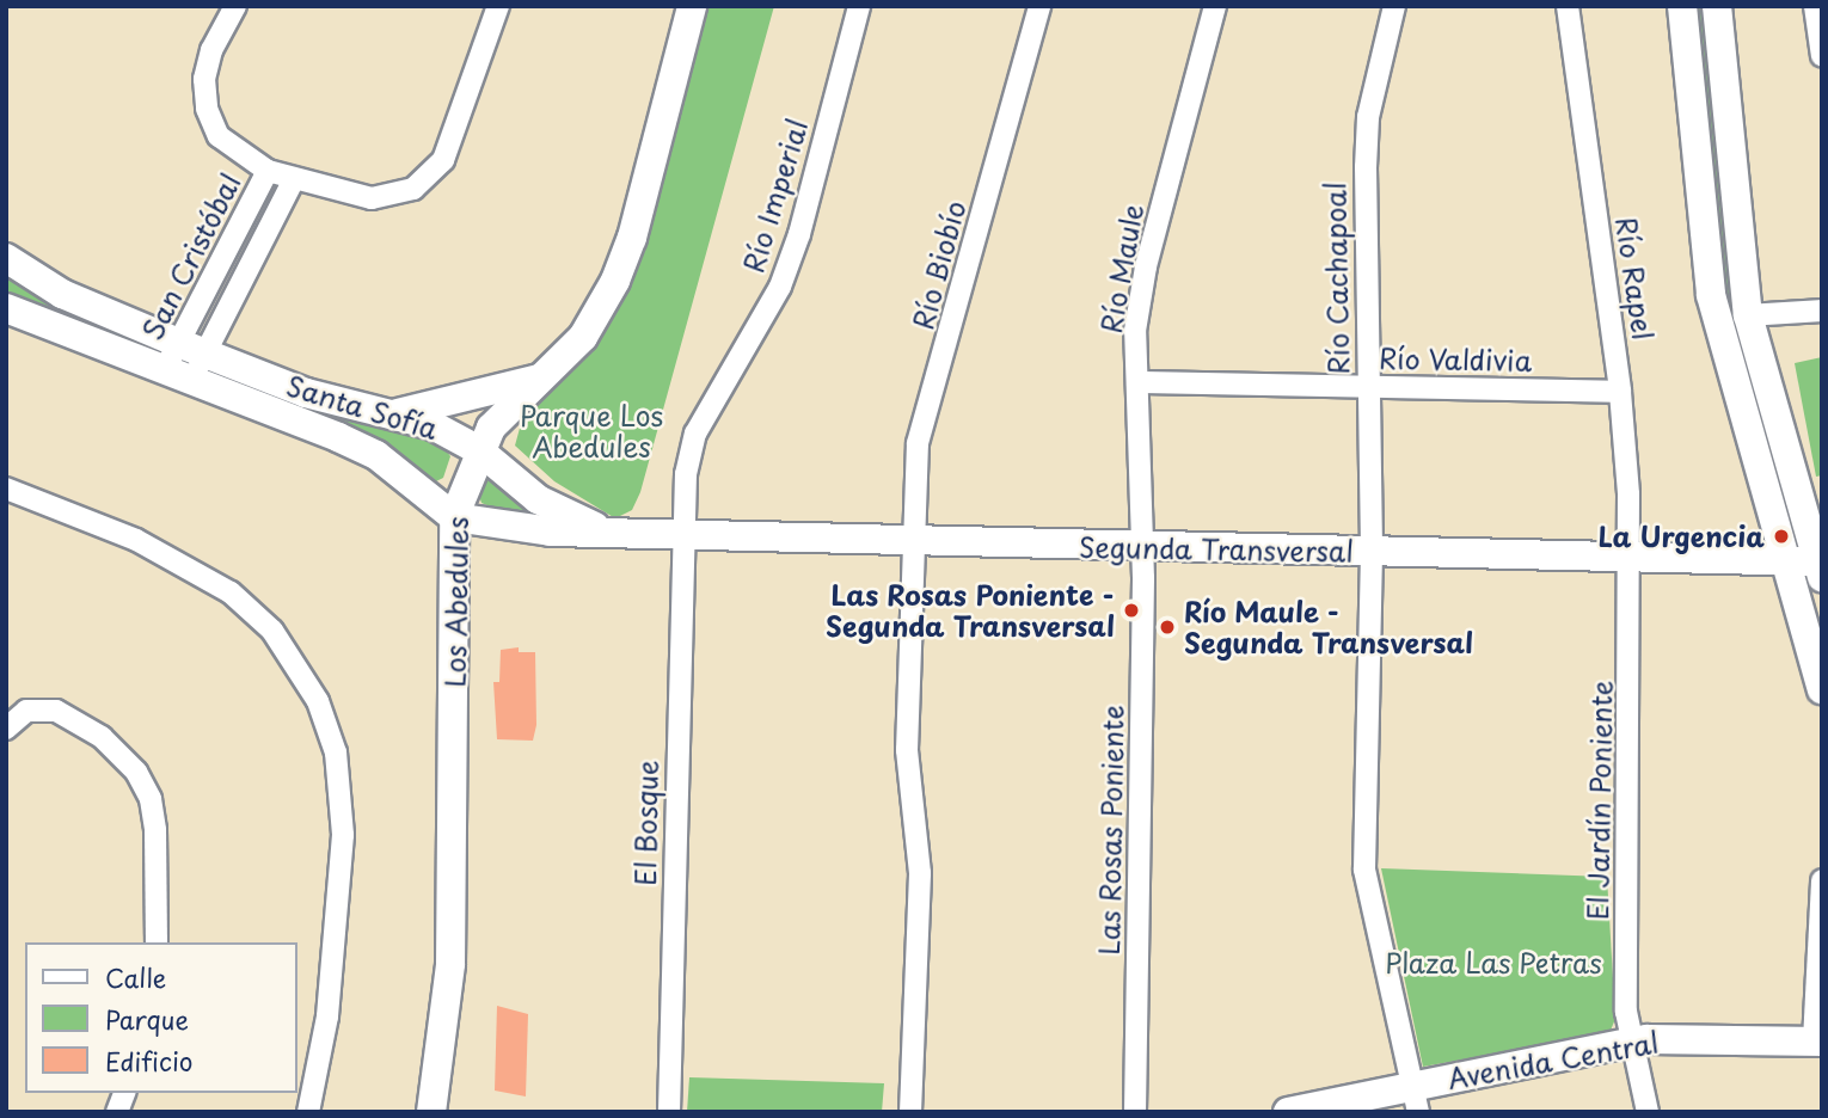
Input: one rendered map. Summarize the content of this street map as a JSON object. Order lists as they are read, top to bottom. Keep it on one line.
{"streets":{"street":["Río Imperial","San Cristóbal","Río Biobío","Río Maule","Río Cachapoal","Río Rapel","Río Valdivia","Santa Sofía","Segunda Transversal","Los Abedules","El Jardín Poniente","El Bosque","Las Rosas Poniente","Avenida Central"]},"crossings":[["Río Imperial","Segunda Transversal"],["Río Imperial","El Bosque"],["San Cristóbal","Santa Sofía"],["Río Biobío","Segunda Transversal"],["Río Maule","Río Valdivia"],["Río Maule","Segunda Transversal"],["Río Maule","Las Rosas Poniente"],["Río Cachapoal","Río Valdivia"],["Río Cachapoal","Segunda Transversal"],["Río Cachapoal","Avenida Central"],["Río Rapel","Río Valdivia"],["Río Rapel","Segunda Transversal"],["Río Rapel","El Jardín Poniente"],["Santa Sofía","Segunda Transversal"],["Santa Sofía","Los Abedules"],["Segunda Transversal","El Jardín Poniente"],["Segunda Transversal","El Bosque"],["Segunda Transversal","Las Rosas Poniente"],["El Jardín Poniente","Avenida Central"]],"parks":["Parque Los Abedules","Plaza Las Petras"],"places":["La Urgencia","Las Rosas Poniente - Segunda Transversal","Río Maule - Segunda Transversal"],"legend":["Calle","Parque","Edificio"]}
